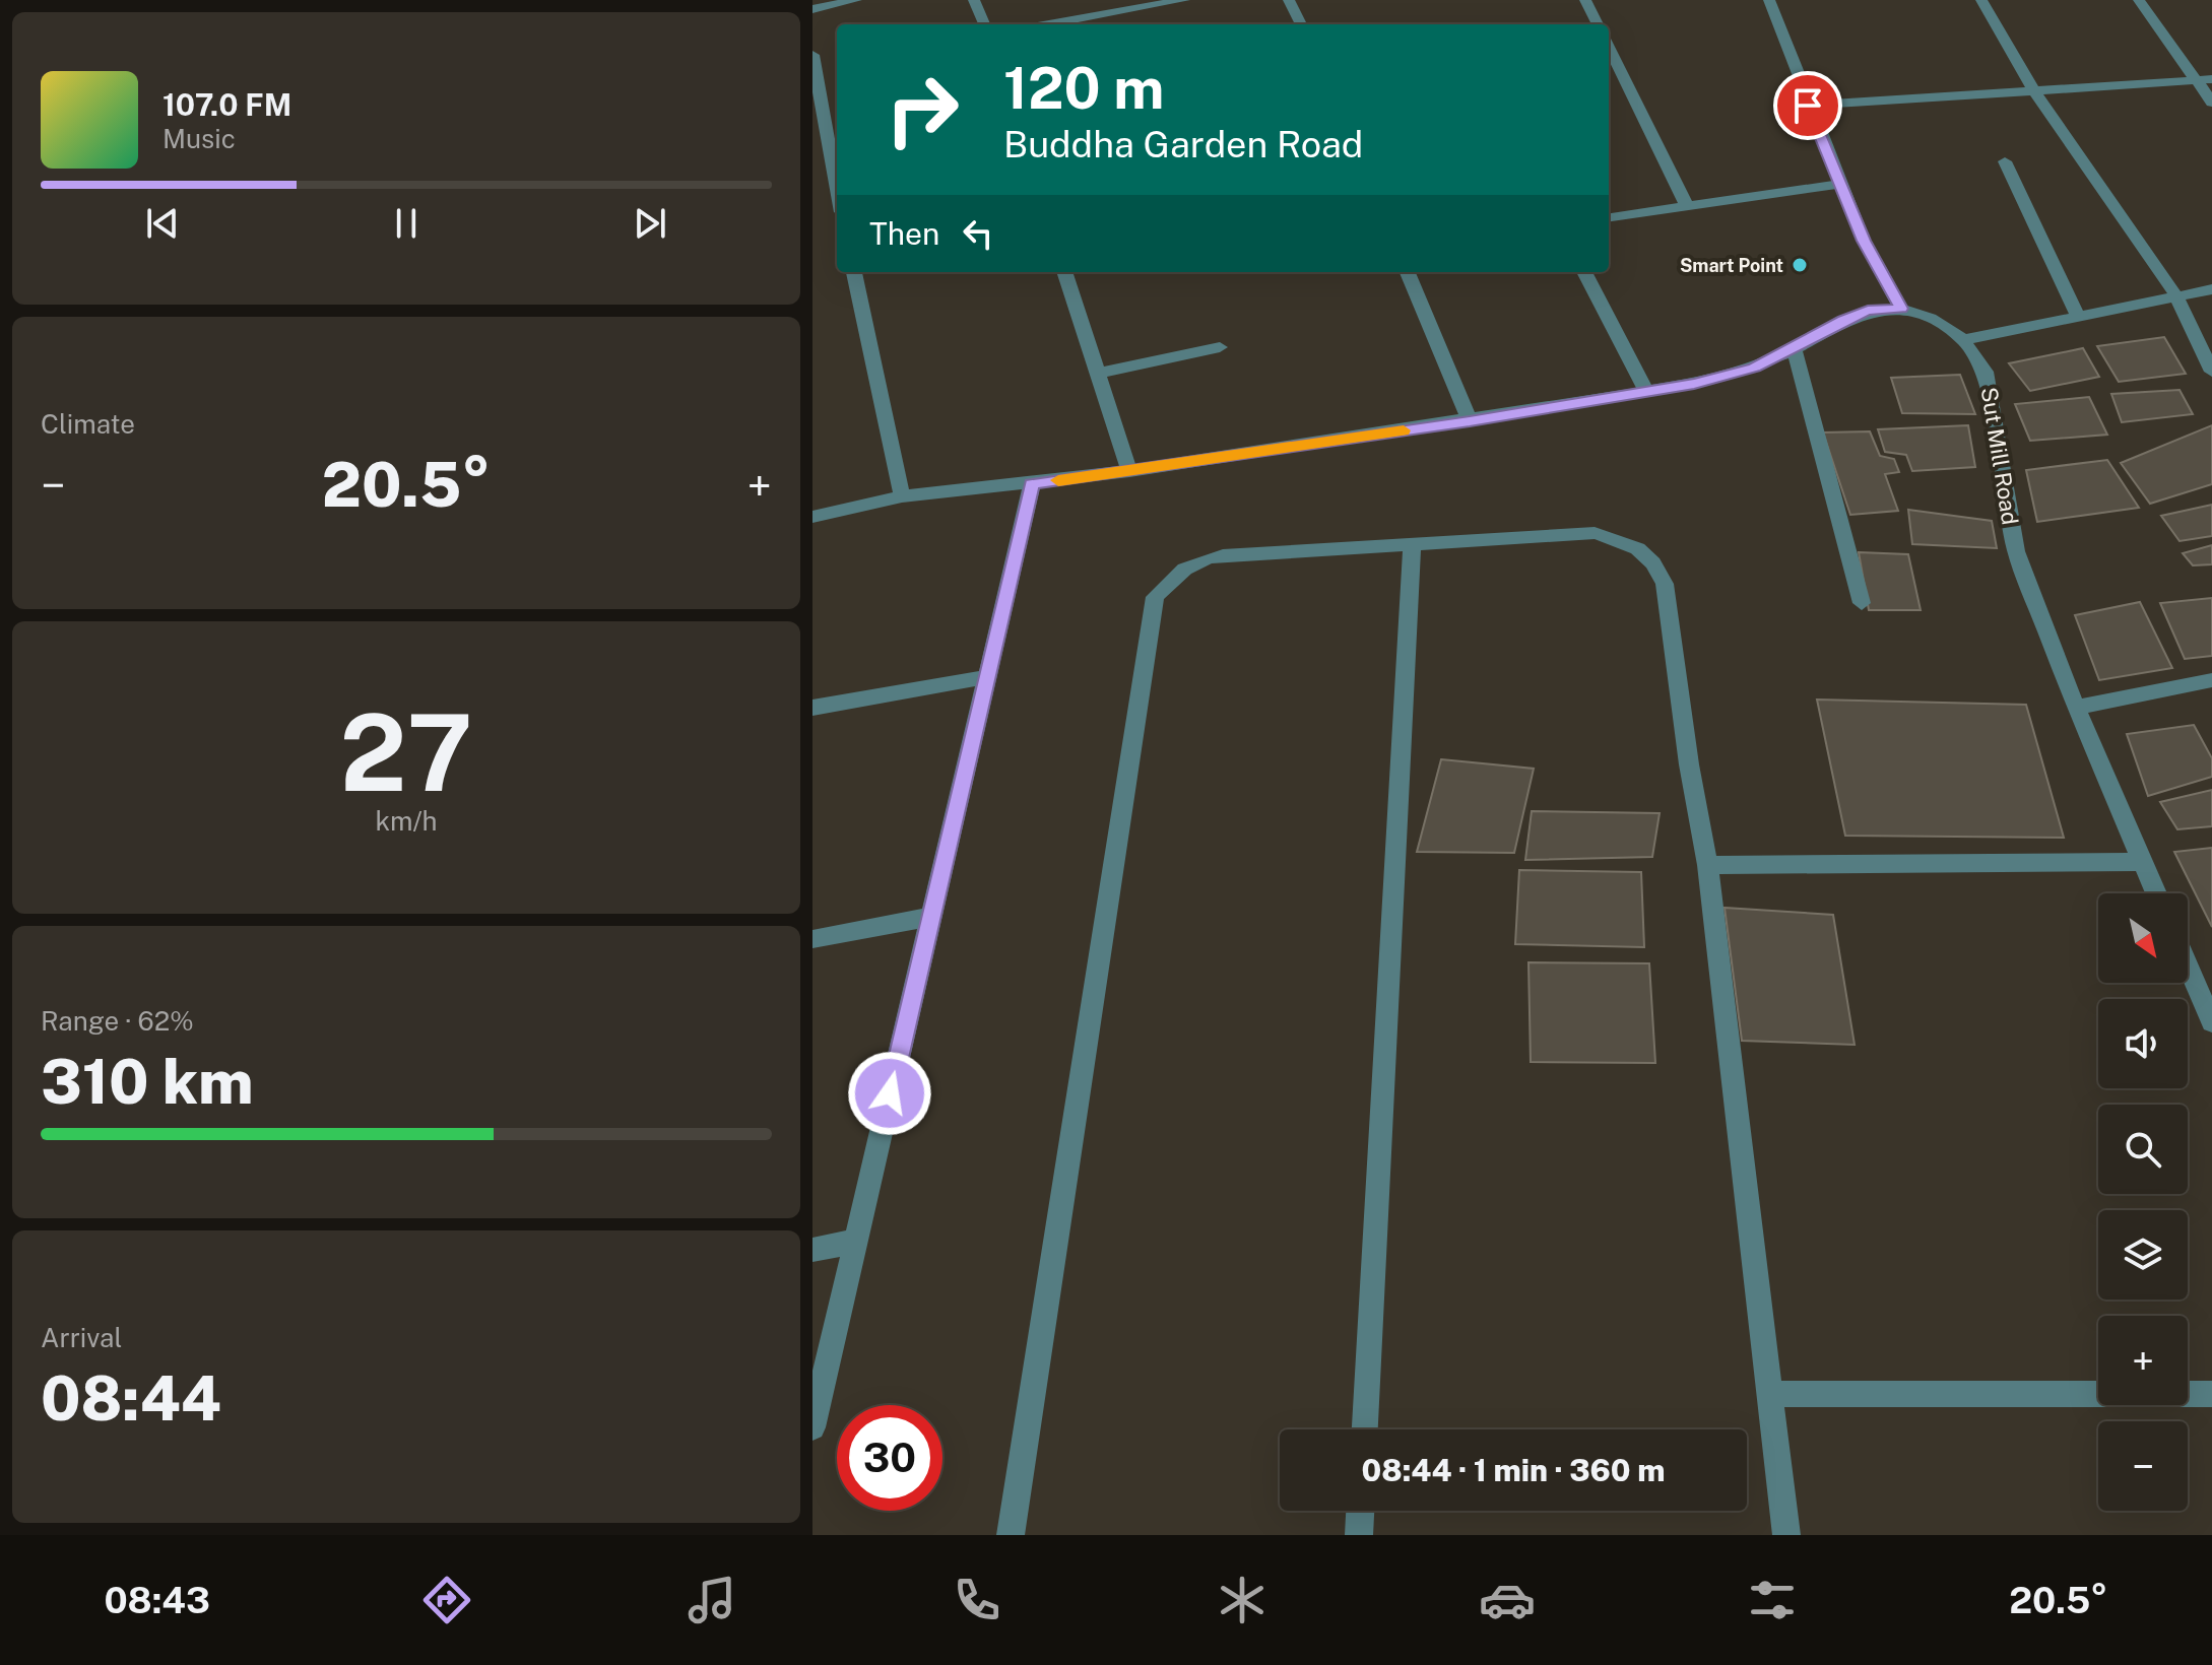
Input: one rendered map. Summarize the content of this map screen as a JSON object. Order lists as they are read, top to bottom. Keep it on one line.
{"streets":{"street":["Sut Mill Road"]},"places":["Smart Point"],"north":"bottom right","page":{"turn":["120 m","Buddha Garden Road"],"song":["107.0 FM","Music"],"then":"Then","tile":["Climate",["27","km/h"],["Range · 62%","310 km"],["Arrival","08:44"]],"heat":["−","20.5°","+"],"map_buttons":["+","−"],"limit":"30","trip":"08:44 · 1 min · 360 m","tabs":["08:43","20.5°"]}}
